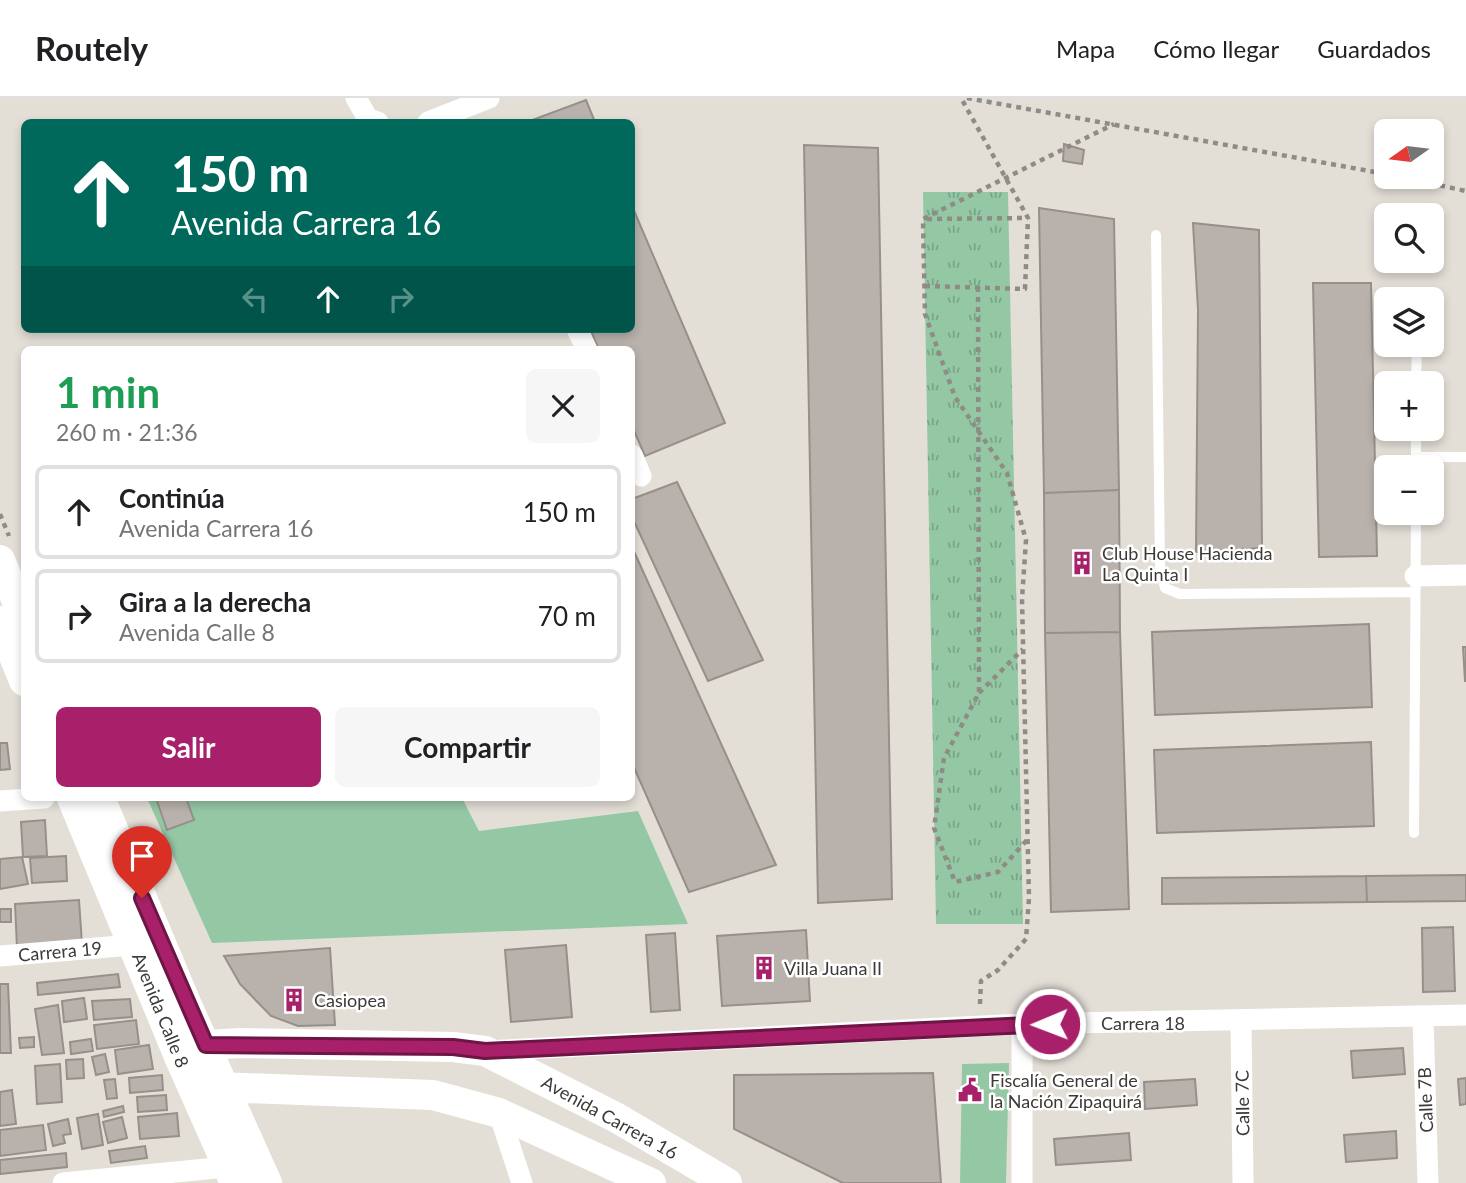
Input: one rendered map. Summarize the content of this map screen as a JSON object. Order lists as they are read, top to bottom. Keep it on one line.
{"streets":{"main road":["Avenida Calle 8","Avenida Carrera 16"],"street":["Carrera 19","Carrera 18","Calle 7B","Calle 7C"]},"crossings":[["Carrera 19","Avenida Calle 8"],["Avenida Calle 8","Avenida Carrera 16"],["Carrera 18","Calle 7B"],["Carrera 18","Calle 7C"],["Carrera 18","Avenida Carrera 16"]],"places":{"building":["Club House Hacienda La Quinta I","Villa Juana II","Casiopea"],"public building":["Fiscalía General de la Nación Zipaquirá"]},"north":"left","page":{"header":"Routely","nav":["Mapa","Cómo llegar","Guardados"],"map_buttons":["+","−"],"turn":["150 m","Avenida Carrera 16"],"heading":["1 min","260 m · 21:36"],"list":[{"name":"Continúa","note":"Avenida Carrera 16","value":"150 m"},{"name":"Gira a la derecha","note":"Avenida Calle 8","value":"70 m"}],"buttons":["Salir","Compartir"]}}
